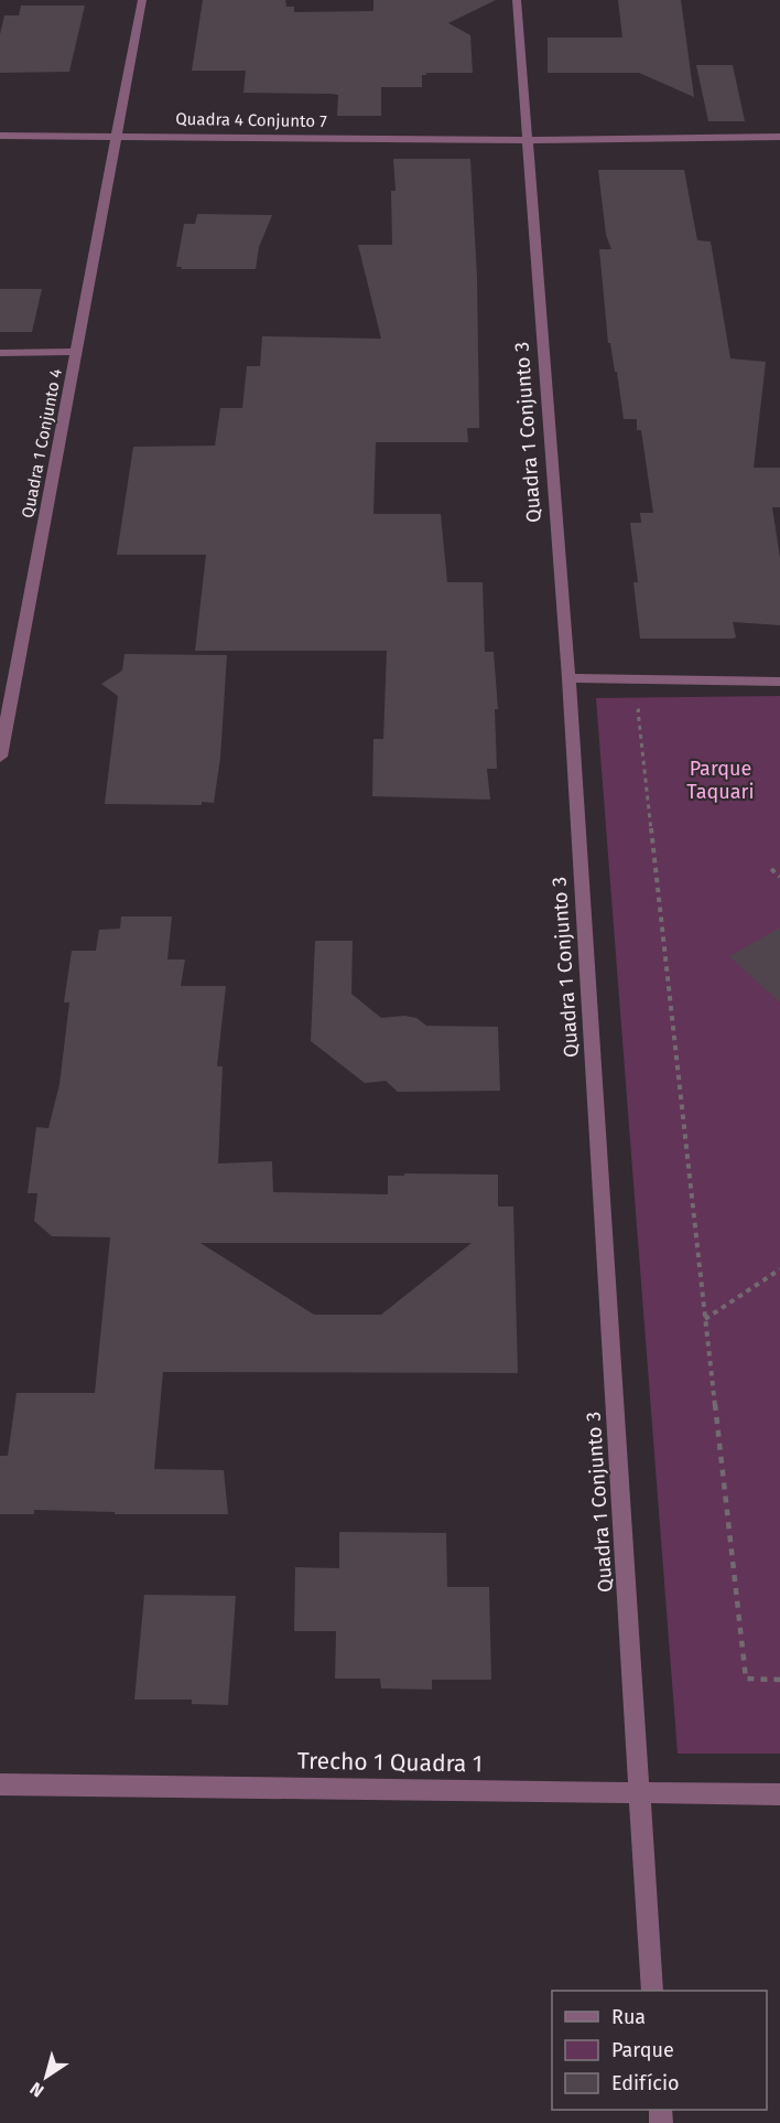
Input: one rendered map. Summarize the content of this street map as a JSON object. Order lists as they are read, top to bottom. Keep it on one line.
{"streets":{"street":["Quadra 4 Conjunto 7","Quadra 1 Conjunto 3","Quadra 1 Conjunto 4","Trecho 1 Quadra 1"]},"crossings":[["Quadra 4 Conjunto 7","Quadra 1 Conjunto 3"],["Quadra 4 Conjunto 7","Quadra 1 Conjunto 4"],["Quadra 1 Conjunto 3","Trecho 1 Quadra 1"]],"parks":["Parque Taquari"],"legend":["Rua","Parque","Edifício"],"north":"bottom left"}
